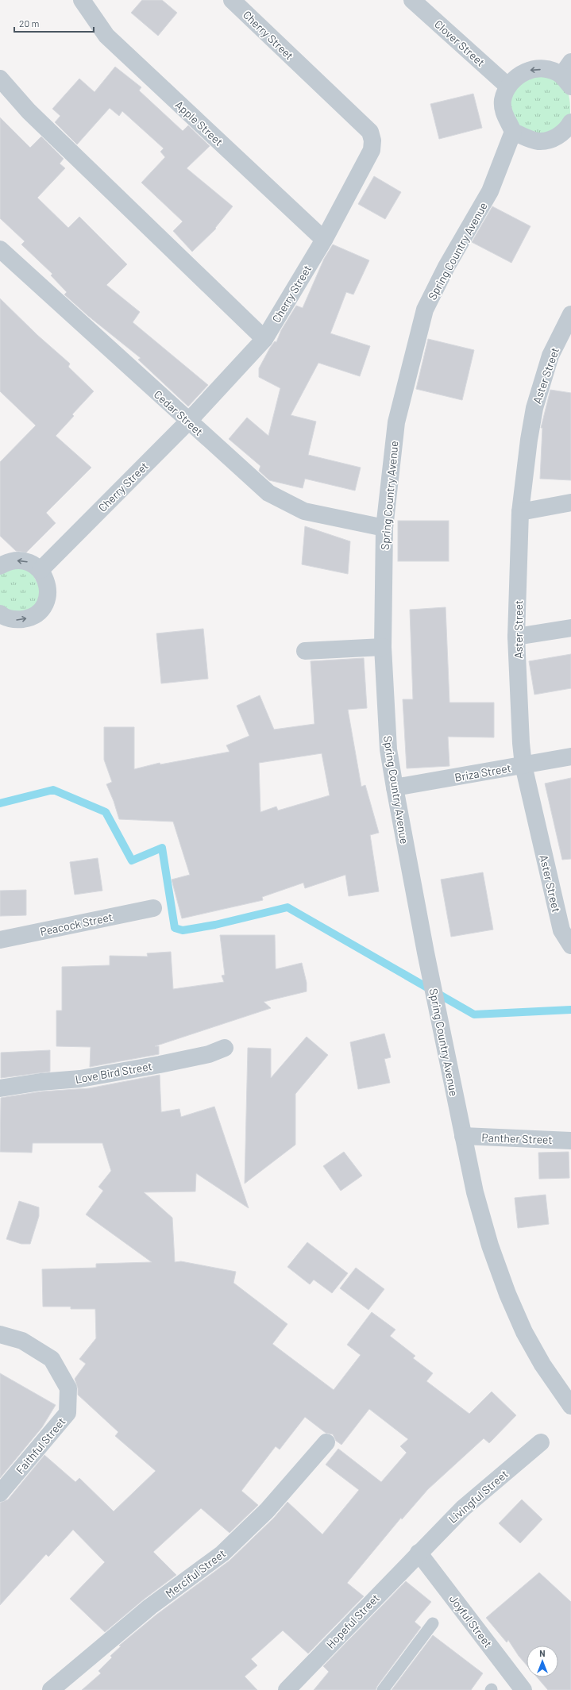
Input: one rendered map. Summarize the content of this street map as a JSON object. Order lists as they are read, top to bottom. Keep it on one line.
{"streets":{"street":["Cherry Street","Clover Street","Apple Street","Spring Country Avenue","Aster Street","Cedar Street","Briza Street","Peacock Street","Love Bird Street","Panther Street","Faithful Street","Livingful Street","Merciful Street","Hopeful Street","Joyful Street"]},"crossings":[["Cherry Street","Apple Street"],["Cherry Street","Cedar Street"],["Spring Country Avenue","Cedar Street"],["Spring Country Avenue","Briza Street"],["Spring Country Avenue","Panther Street"],["Aster Street","Briza Street"],["Livingful Street","Hopeful Street"],["Livingful Street","Joyful Street"],["Hopeful Street","Joyful Street"]],"scale_bar":"20 m","north":"top"}
